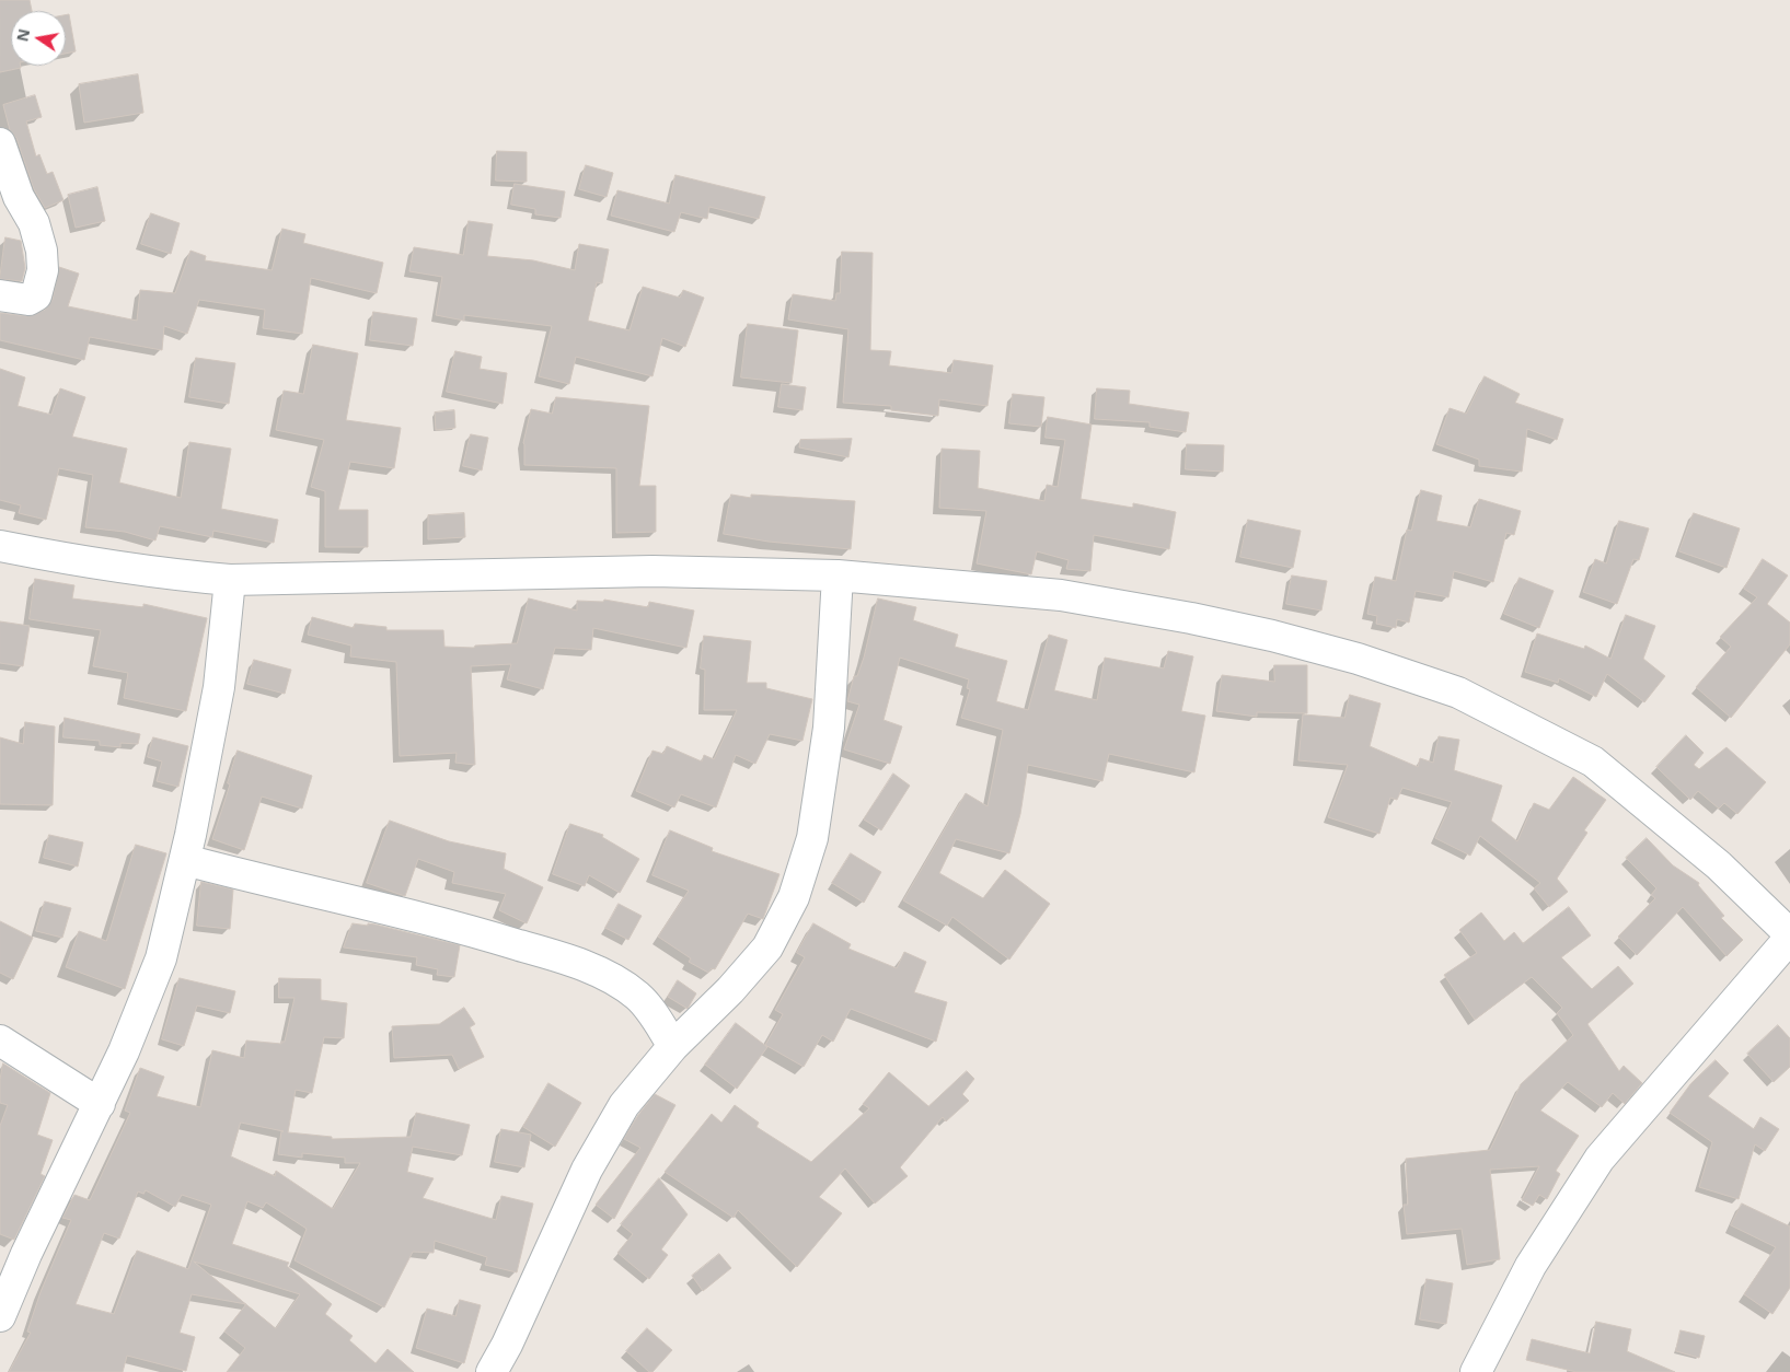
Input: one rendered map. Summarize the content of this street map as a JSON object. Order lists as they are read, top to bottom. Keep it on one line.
{"north":"left"}
